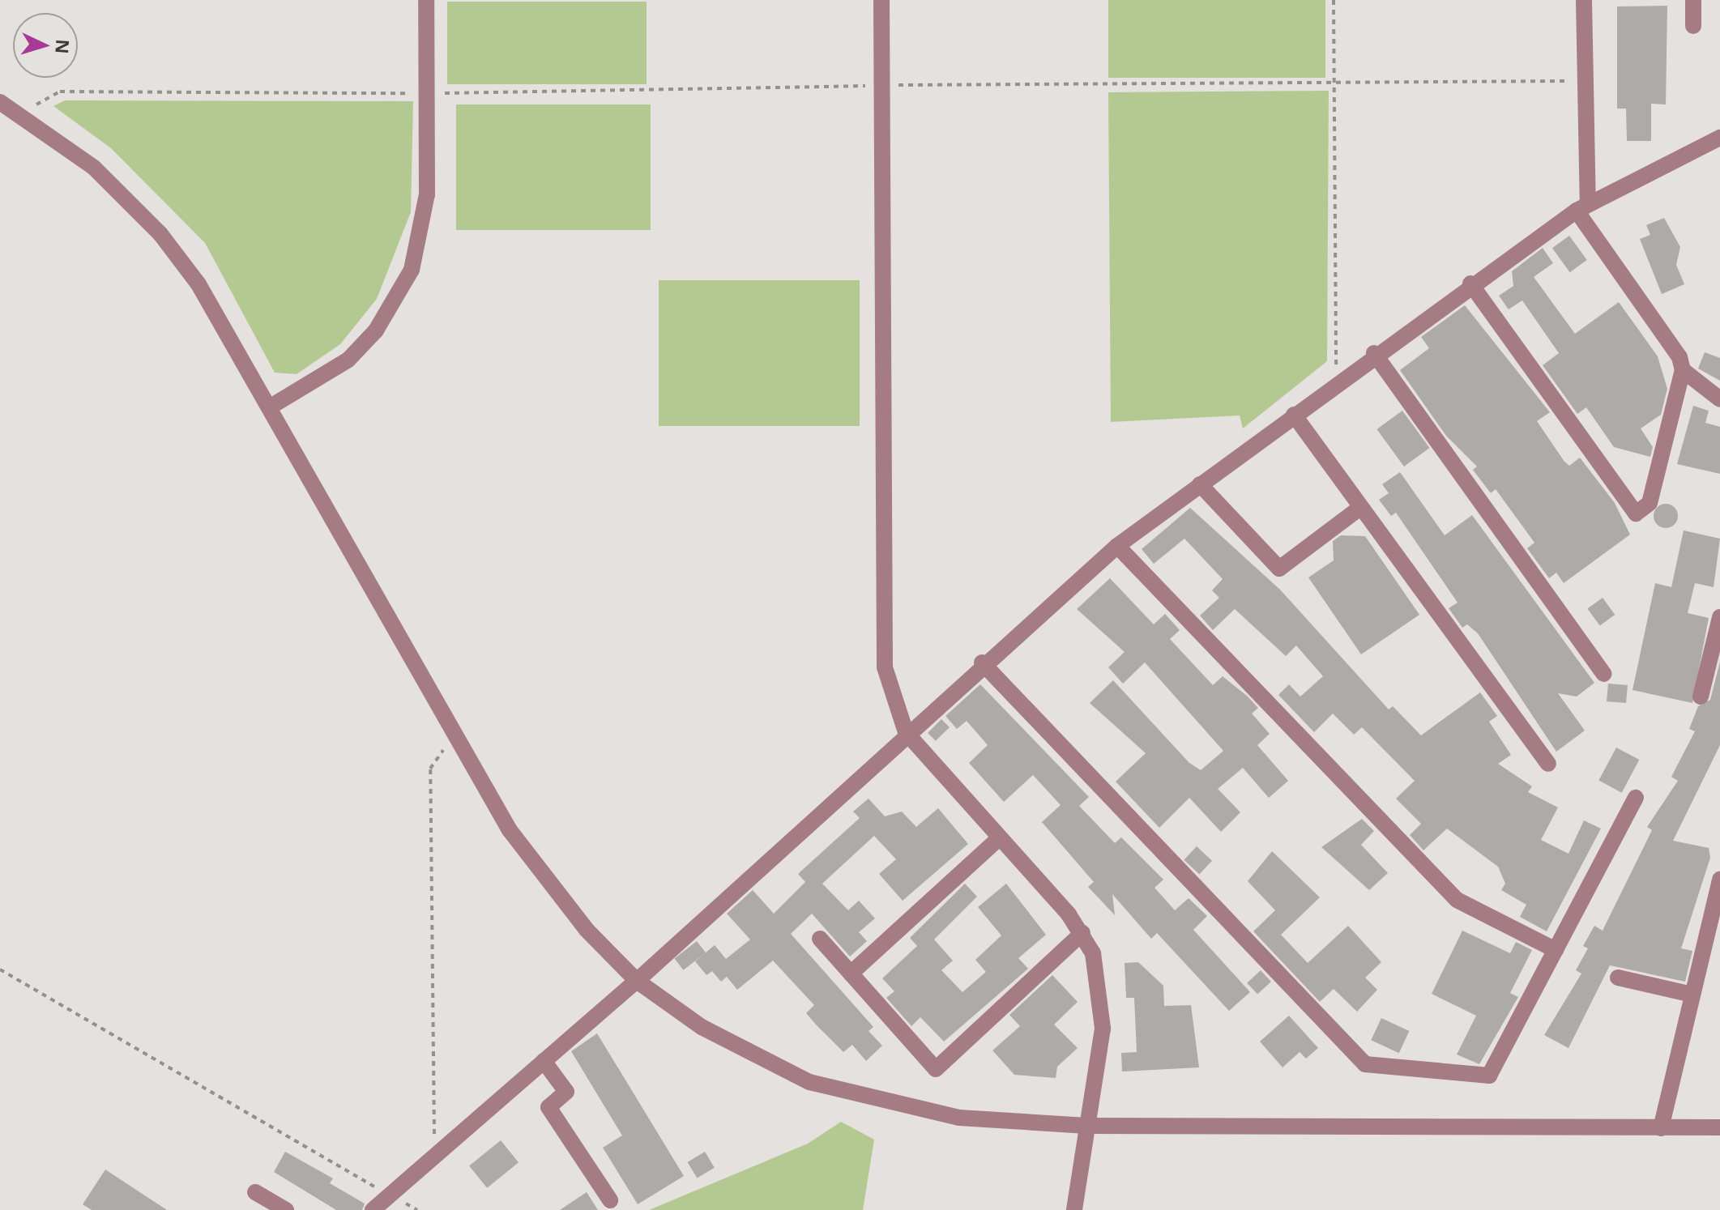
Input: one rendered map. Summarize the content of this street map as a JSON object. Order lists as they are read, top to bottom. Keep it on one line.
{"north":"right"}
